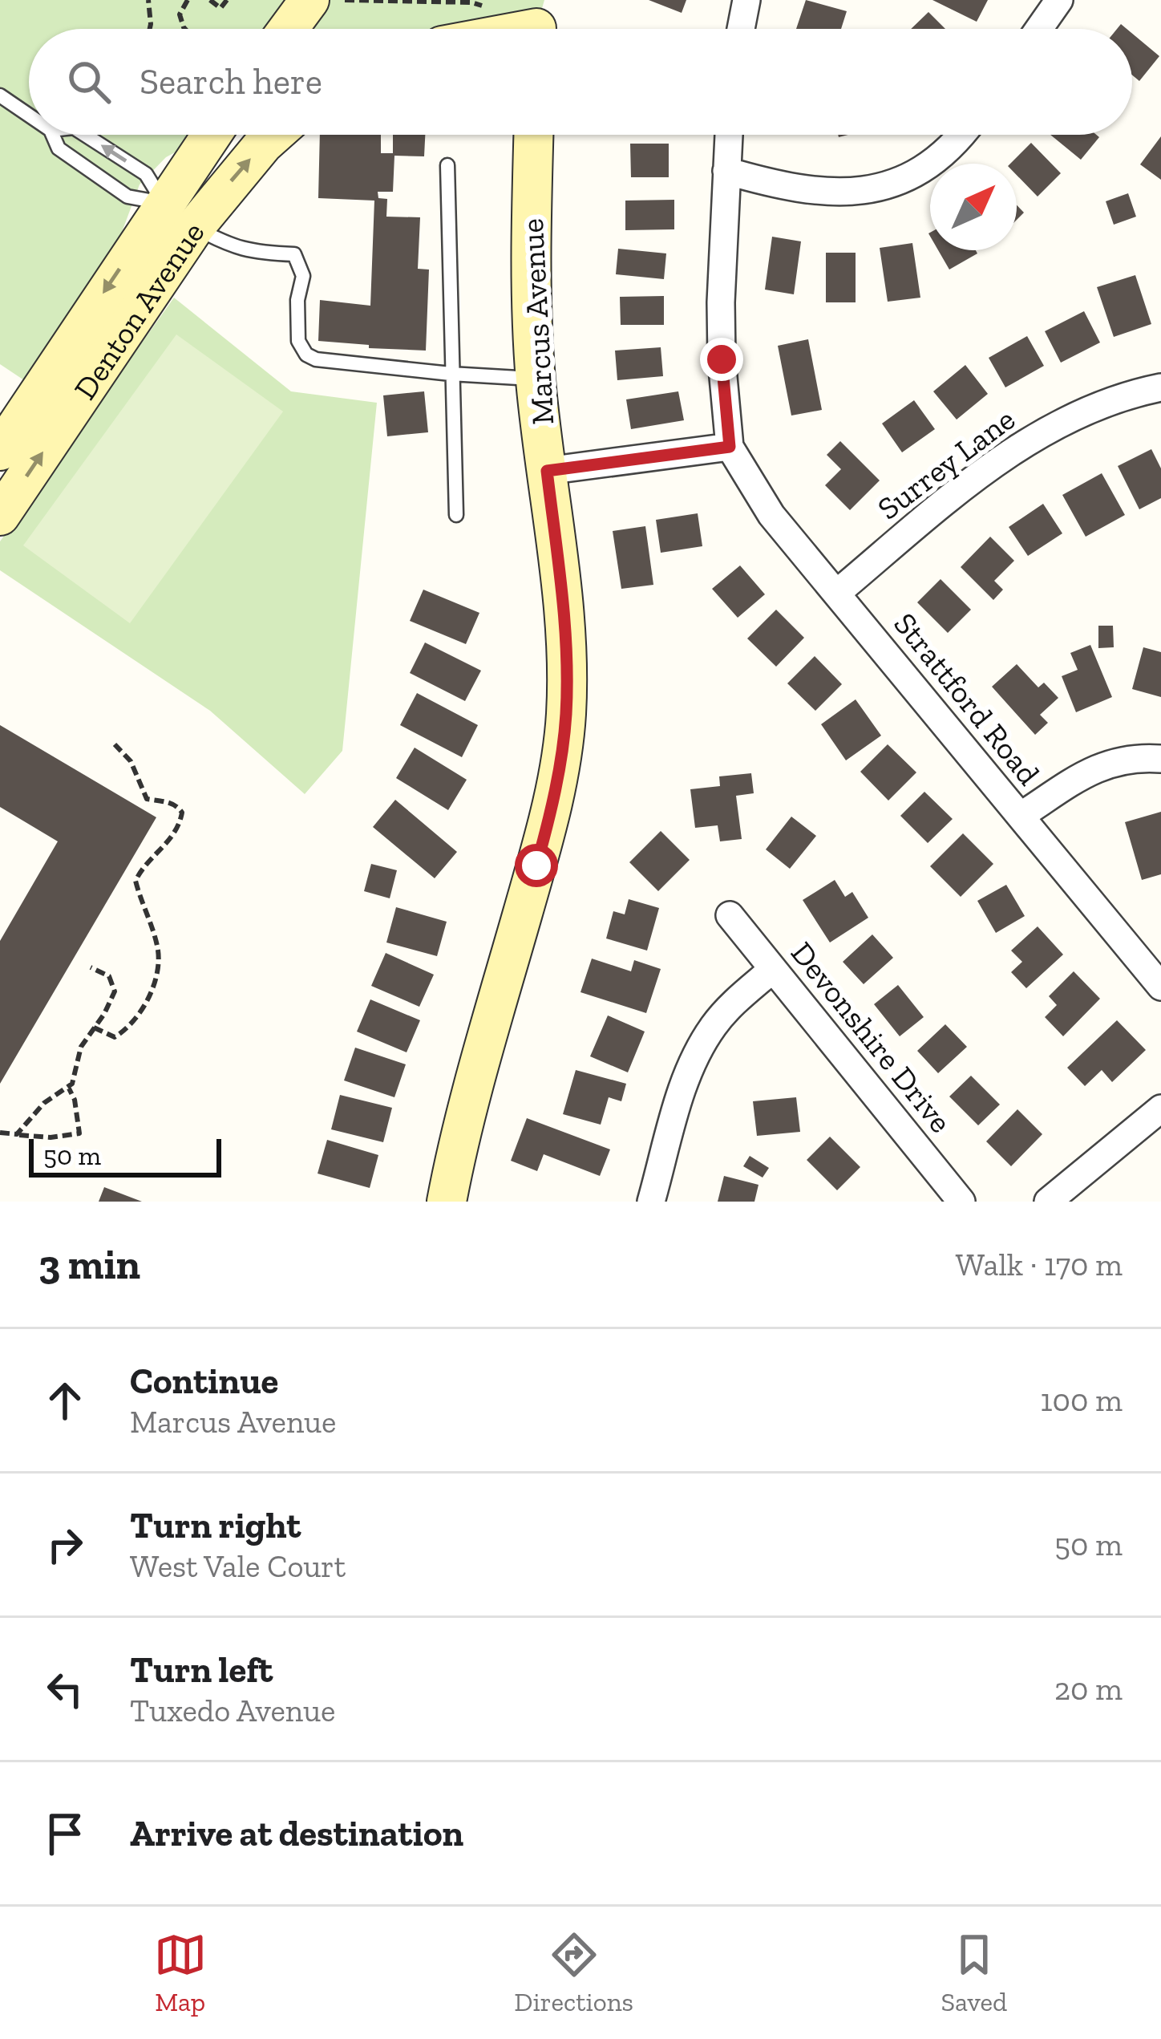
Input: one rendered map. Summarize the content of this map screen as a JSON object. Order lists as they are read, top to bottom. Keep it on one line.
{"streets":{"main road":["Denton Avenue","Marcus Avenue"],"street":["Surrey Lane","Strattford Road","Devonshire Drive"]},"crossings":[["Surrey Lane","Strattford Road"]],"scale_bar":"50 m","north":"top right","page":{"search":"Search here","scale":"50 m","heading":["3 min","Walk · 170 m"],"list":[["Continue","Marcus Avenue","100 m"],["Turn right","West Vale Court","50 m"],["Turn left","Tuxedo Avenue","20 m"],"Arrive at destination"],"nav":["Map","Directions","Saved"]}}
